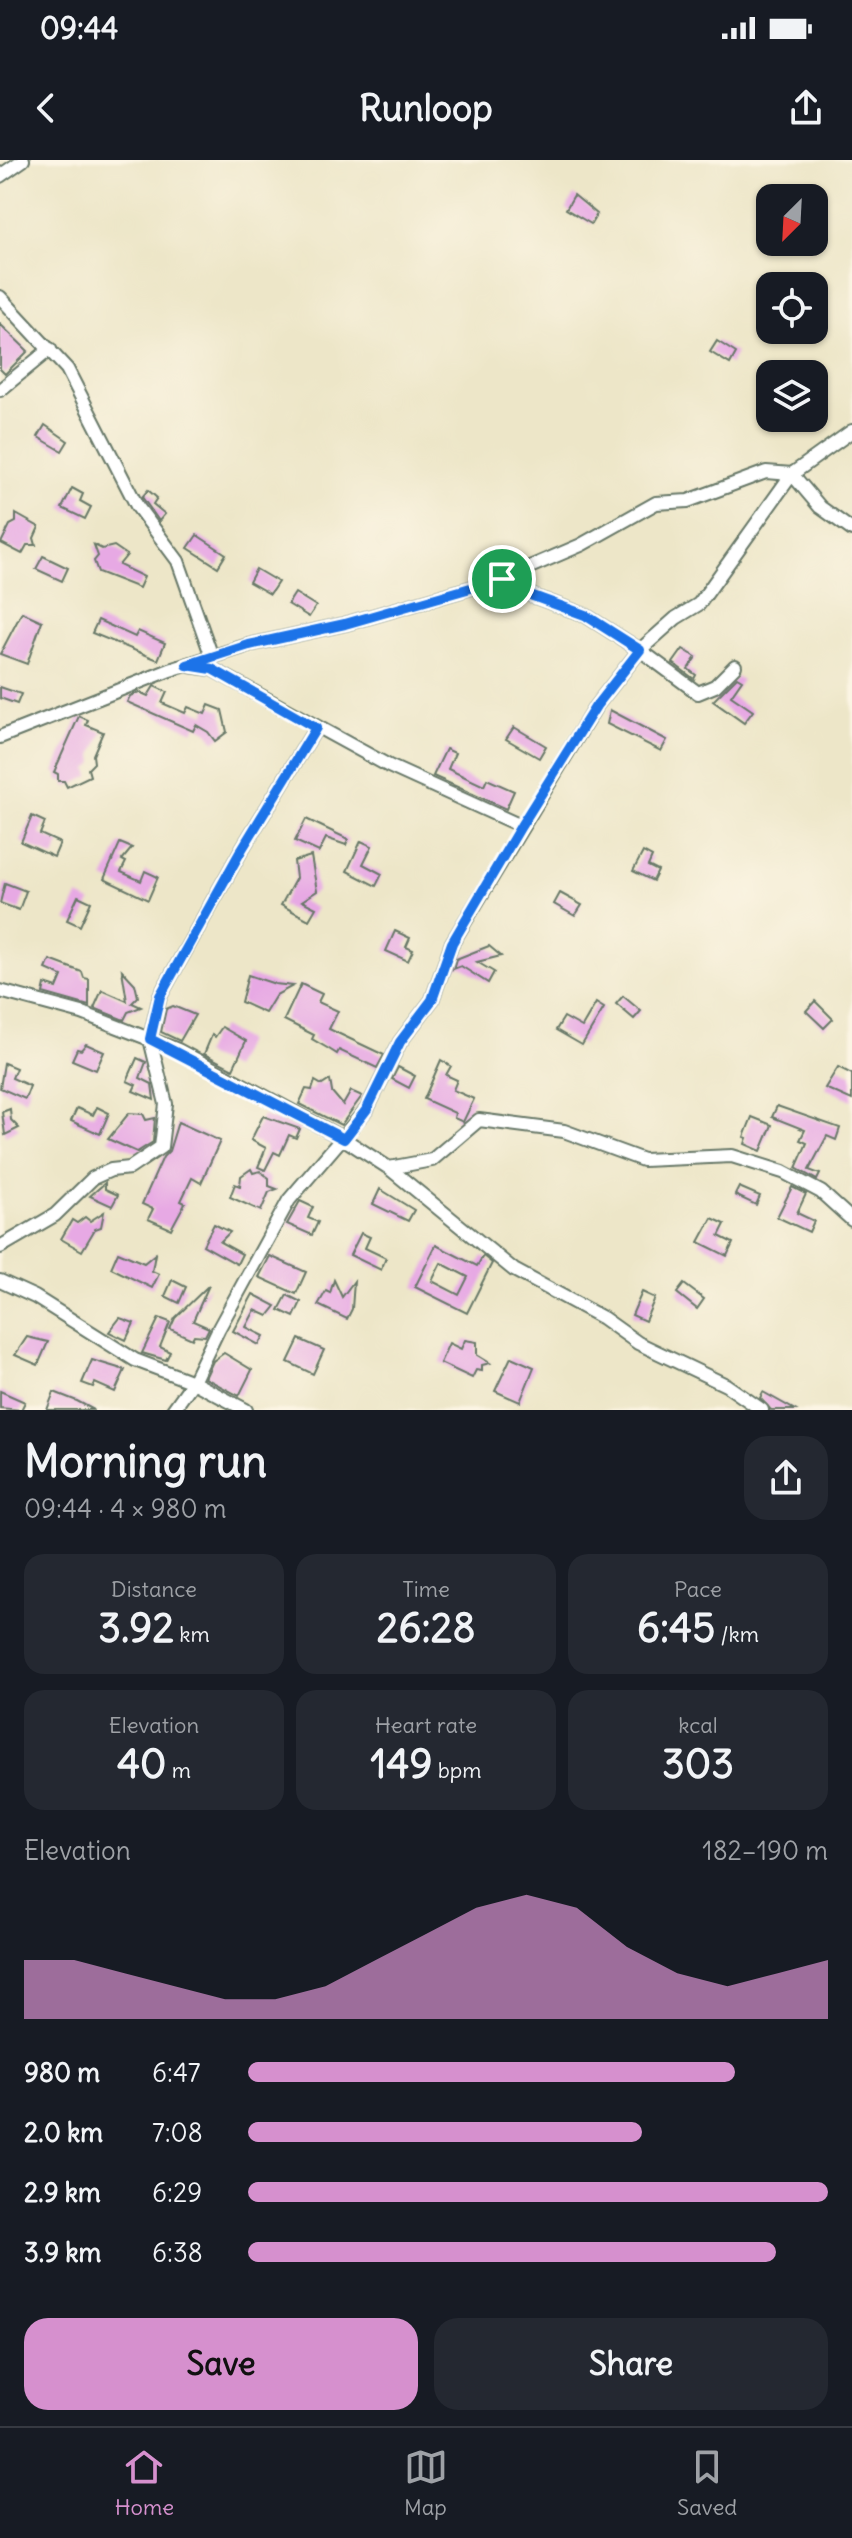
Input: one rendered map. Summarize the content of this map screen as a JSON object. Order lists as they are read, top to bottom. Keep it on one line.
{"north":"bottom left","page":{"status":"09:44","header":"Runloop","heading":["Morning run","09:44 · 4 × 980 m"],"stats":[["Distance","3.92 km"],["Time","26:28"],["Pace","6:45 /km"],["Elevation","40 m"],["Heart rate","149 bpm"],["kcal","303"]],"chart":["Elevation","182–190 m"],"list":[{"name":"980 m","note":"6:47"},{"name":"2.0 km","note":"7:08"},{"name":"2.9 km","note":"6:29"},{"name":"3.9 km","note":"6:38"}],"buttons":["Save","Share"],"tabs":["Home","Map","Saved"]}}
